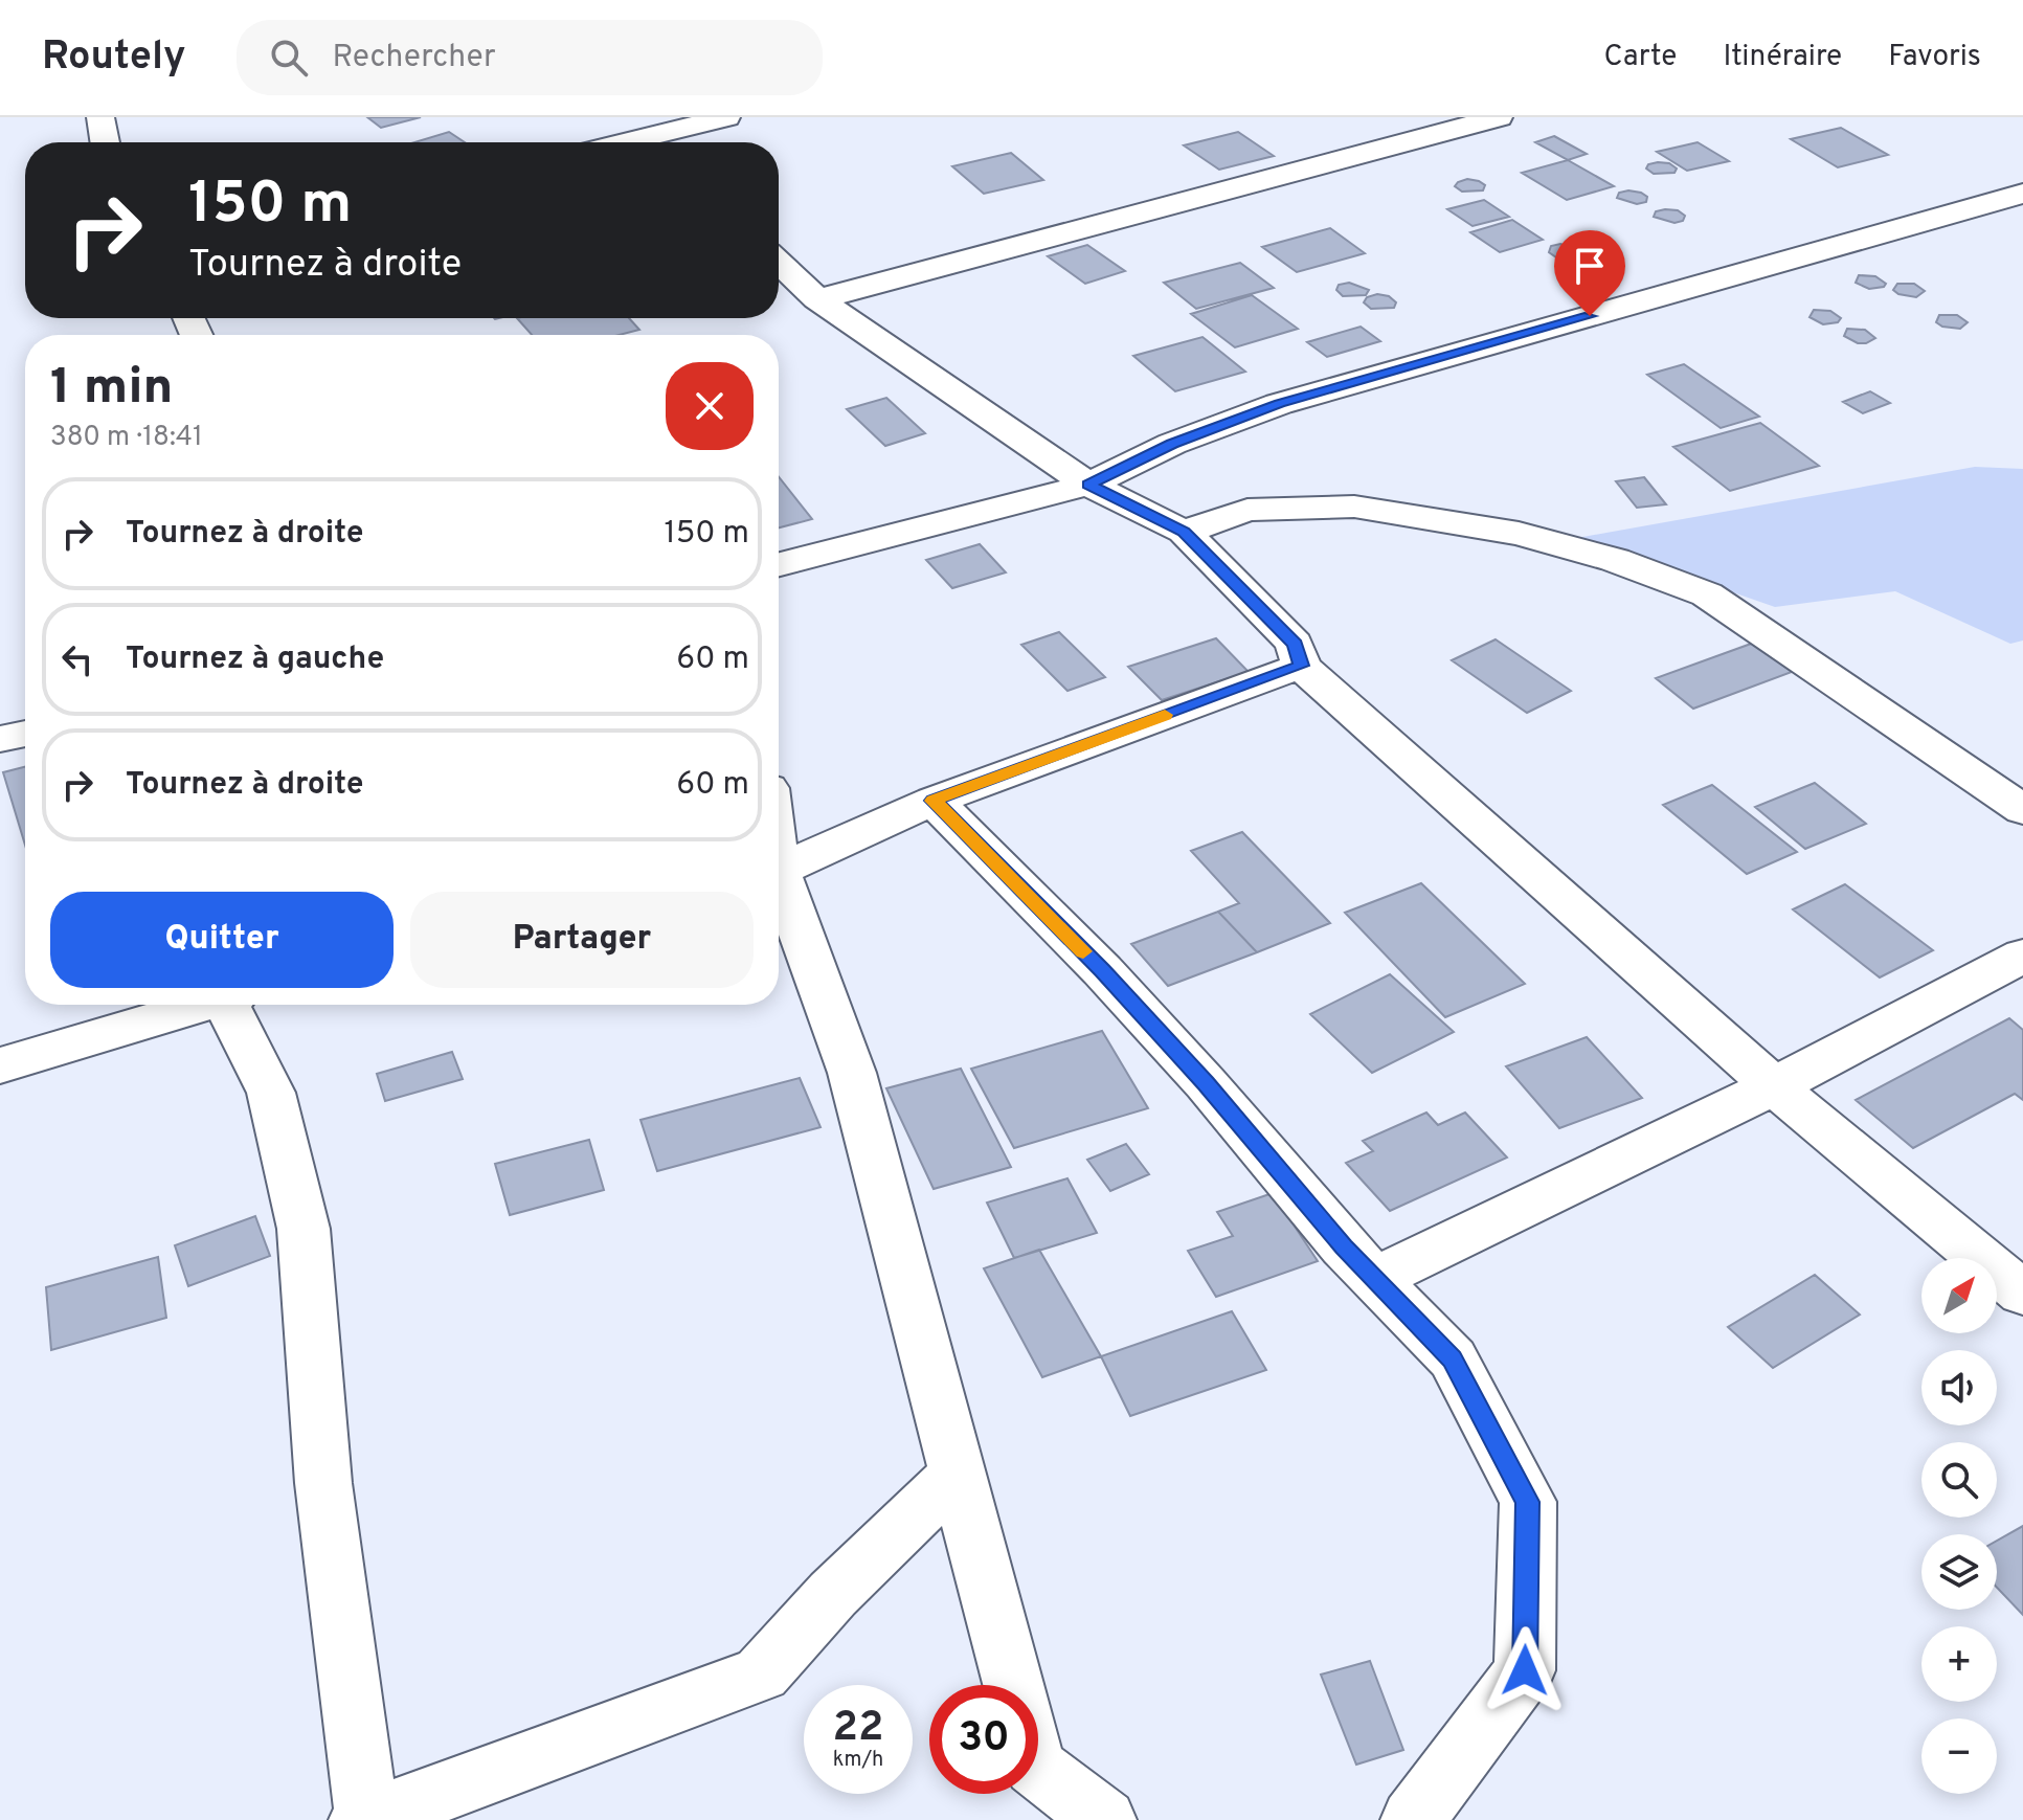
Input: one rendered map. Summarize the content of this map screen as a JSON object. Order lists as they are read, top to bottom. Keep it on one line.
{"north":"top right","page":{"header":"Routely","search":"Rechercher","nav":["Carte","Itinéraire","Favoris"],"turn":["150 m","Tournez à droite"],"heading":["1 min","380 m · 18:41"],"list":[{"name":"Tournez à droite","value":"150 m"},{"name":"Tournez à gauche","value":"60 m"},{"name":"Tournez à droite","value":"60 m"}],"buttons":["Quitter","Partager"],"map_buttons":["+","−"],"speed":"22 km/h","limit":"30"}}
